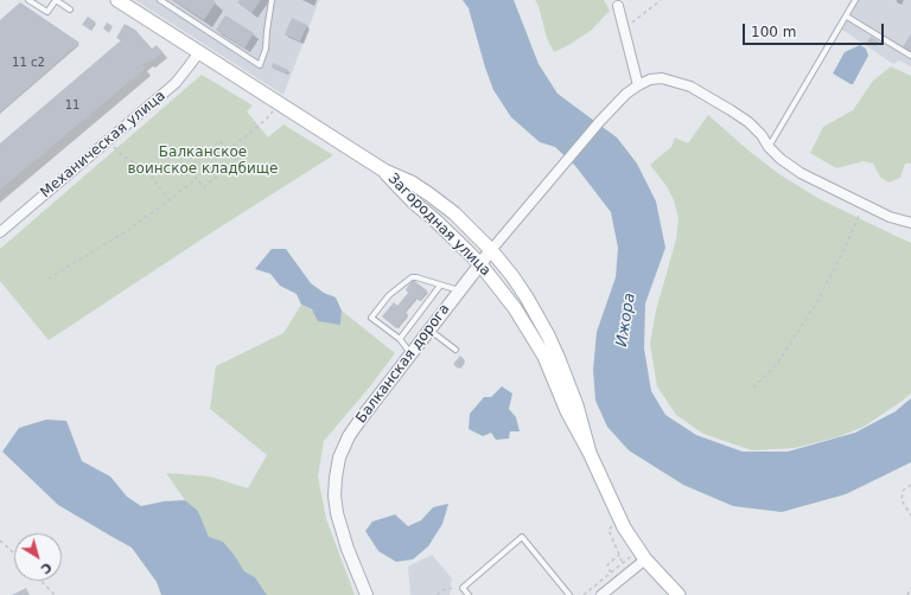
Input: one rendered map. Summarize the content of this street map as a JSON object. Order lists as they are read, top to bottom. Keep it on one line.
{"streets":{"main road":["Загородная улица"],"street":["Механическая улица","Балканская дорога"]},"crossings":[["Механическая улица","Загородная улица"],["Загородная улица","Балканская дорога"]],"water":["Ижора"],"parks":["Балканское воинское кладбище"],"house_numbers":["11 с2","11"],"scale_bar":"100 m","north":"bottom right"}
